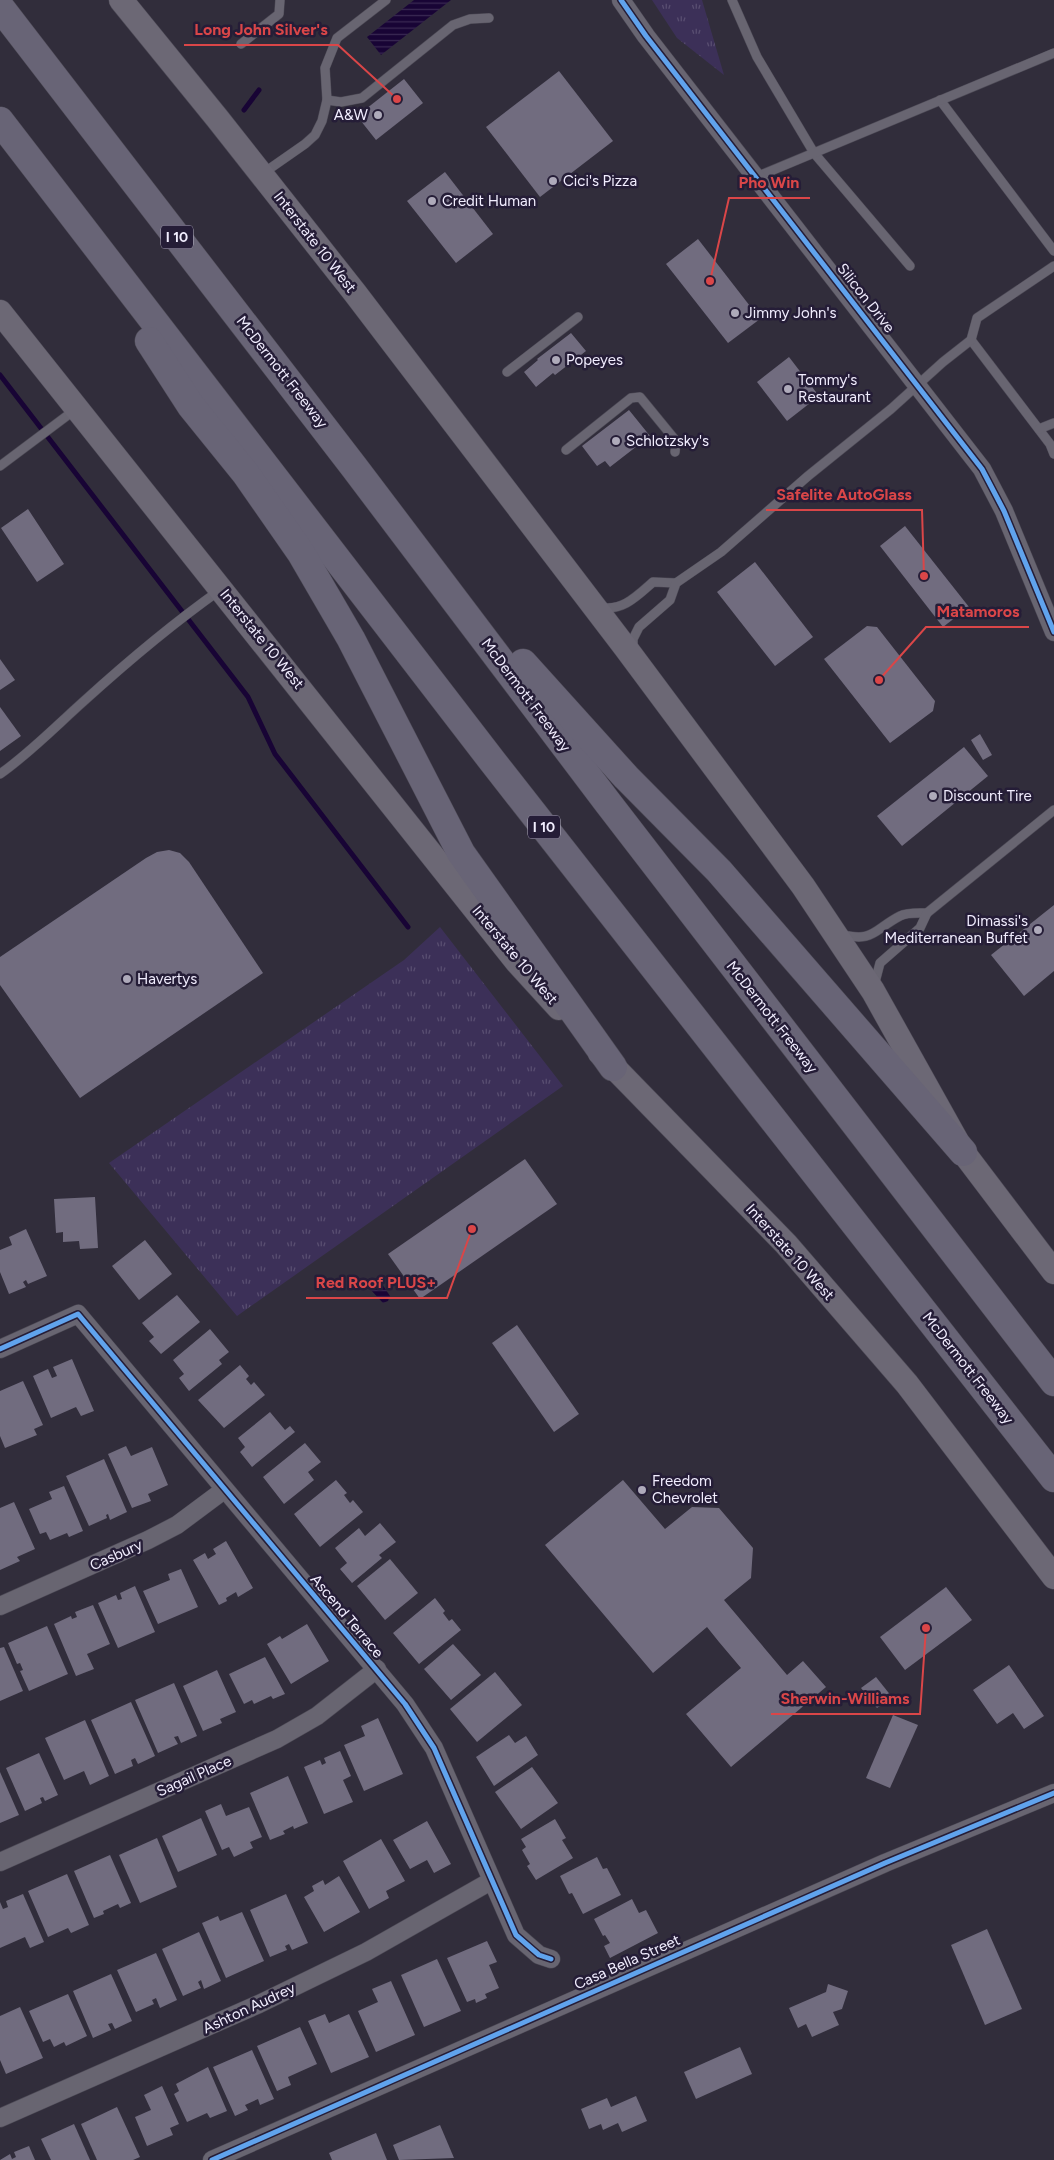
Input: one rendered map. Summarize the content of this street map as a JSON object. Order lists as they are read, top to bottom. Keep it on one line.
{"streets":{"highway":["I 10","McDermott Freeway"],"main road":["Interstate 10 West"],"street":["Silicon Drive","Casbury","Ascend Terrace","Sagail Place","Casa Bella Street","Ashton Audrey"]},"crossings":[["Casbury","Ascend Terrace"],["Ascend Terrace","Sagail Place"],["Ascend Terrace","Ashton Audrey"]],"places":["Long John Silver's","A&W","Cici's Pizza","Credit Human","Pho Win","Jimmy John's","Popeyes","Tommy's Restaurant","Schlotzsky's","Safelite AutoGlass","Matamoros","Discount Tire","Dimassi's Mediterranean Buffet","Havertys","Red Roof PLUS+","Freedom Chevrolet","Sherwin-Williams"]}
